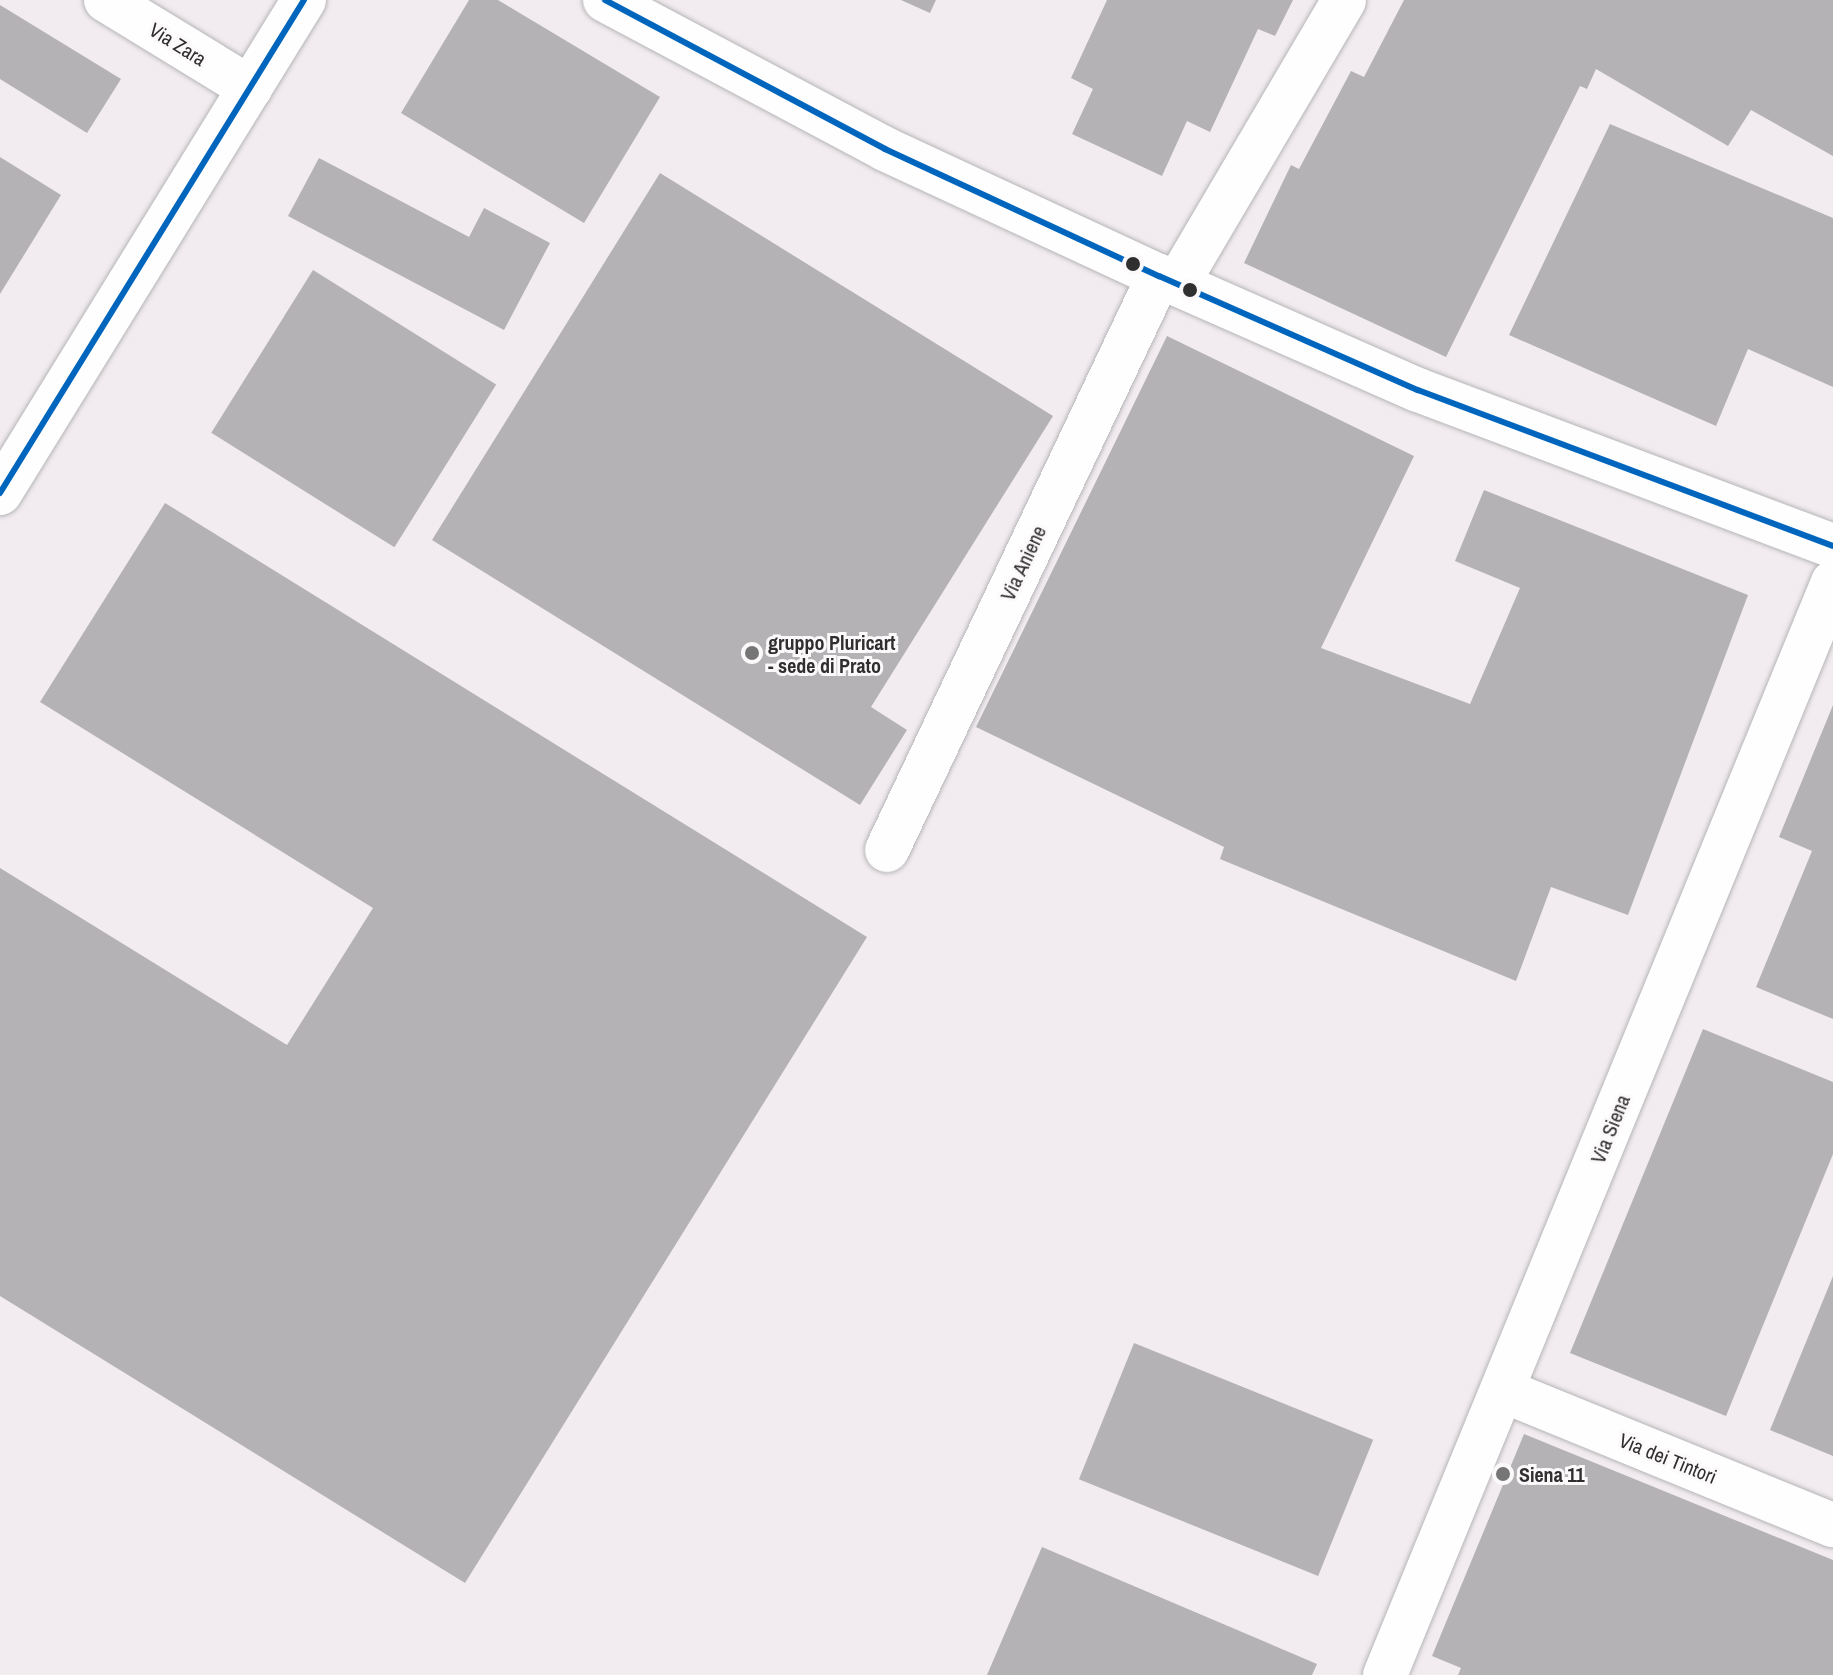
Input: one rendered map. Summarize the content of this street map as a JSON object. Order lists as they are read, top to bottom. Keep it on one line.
{"streets":{"street":["Via Zara","Via Aniene","Via Siena","Via dei Tintori"]},"crossings":[["Via Siena","Via dei Tintori"]],"places":["gruppo Pluricart - sede di Prato","Siena 11"]}
